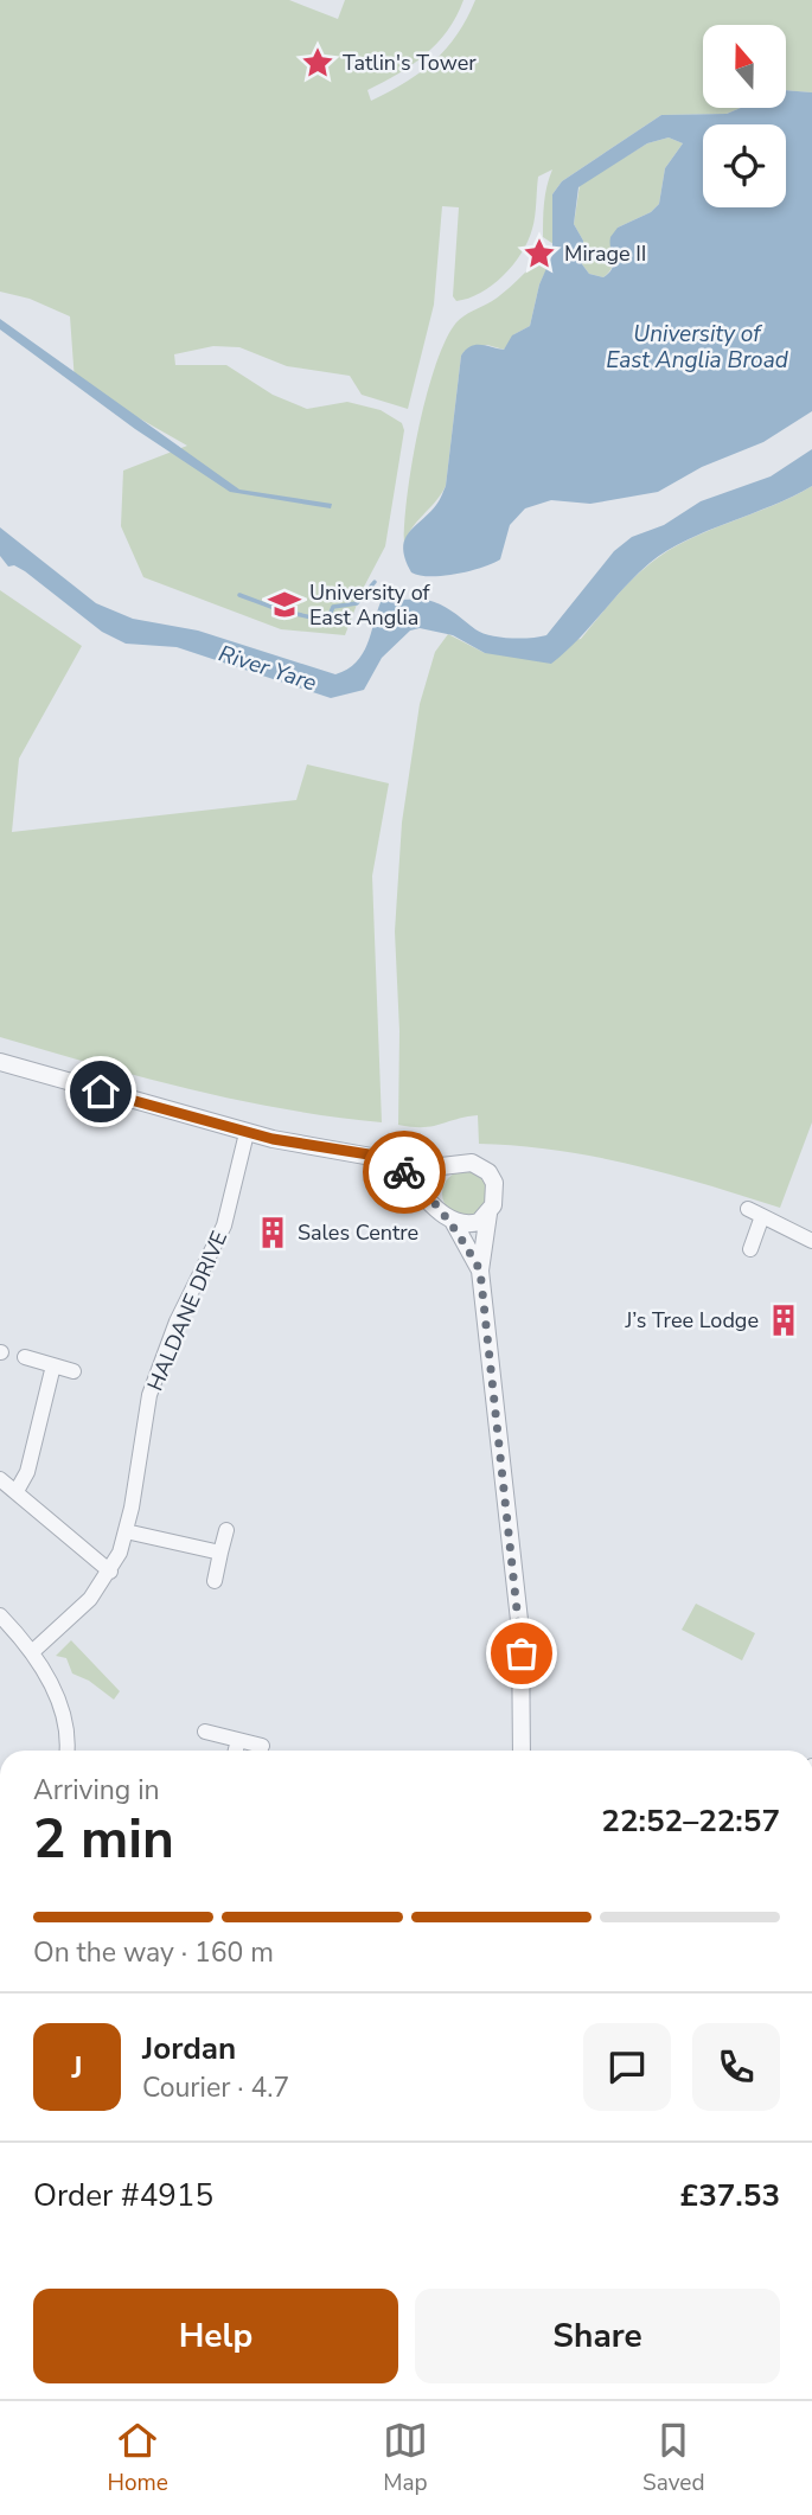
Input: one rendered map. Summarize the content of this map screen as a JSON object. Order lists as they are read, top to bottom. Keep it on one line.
{"streets":{"street":["HALDANE DRIVE"]},"water":["University of East Anglia Broad","River Yare"],"places":{"place":["Tatlin's Tower","Mirage II"],"school or university":["University of East Anglia"],"building":["Sales Centre","J’s Tree Lodge"]},"north":"top","page":{"heading":["2 min","Arriving in","22:52–22:57"],"panel":["Jordan","Courier · 4.7","Order #4915","£37.53"],"bar":"On the way · 160 m","round":"J","buttons":["Help","Share"],"tabs":["Home","Map","Saved"]}}
